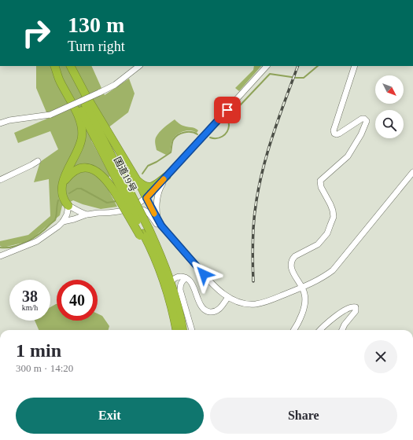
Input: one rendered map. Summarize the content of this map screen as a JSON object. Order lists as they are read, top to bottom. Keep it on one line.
{"streets":{"highway":["国道19号"]},"north":"bottom right","page":{"turn":["130 m","Turn right"],"speed":"38 km/h","limit":"40","heading":["1 min","300 m · 14:20"],"buttons":["Exit","Share"]}}
